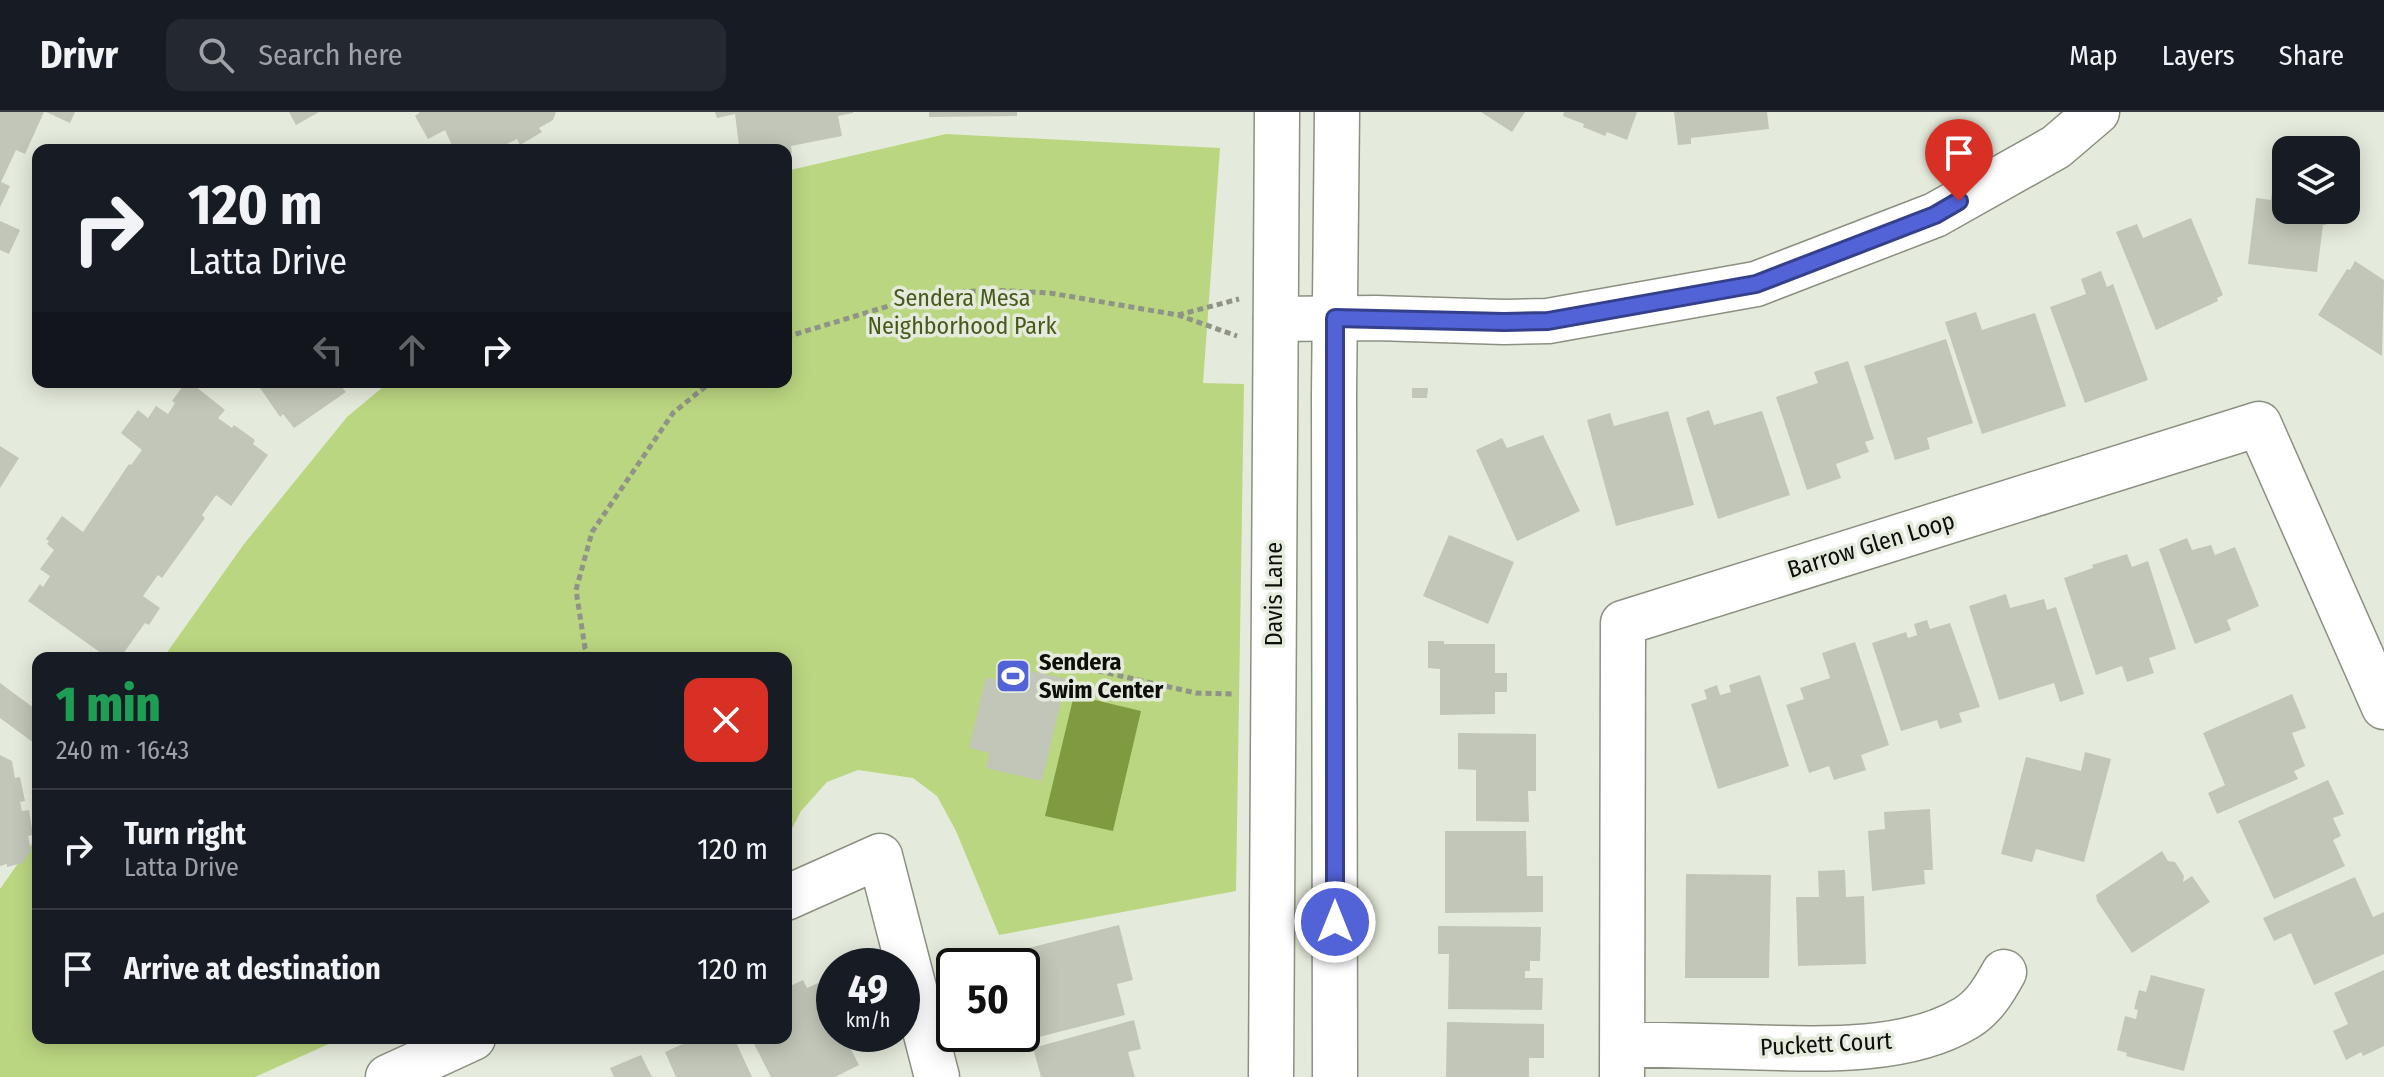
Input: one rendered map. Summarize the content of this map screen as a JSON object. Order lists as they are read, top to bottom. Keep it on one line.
{"streets":{"street":["Barrow Glen Loop","Davis Lane","Puckett Court"]},"crossings":[["Barrow Glen Loop","Puckett Court"]],"parks":["Sendera Mesa Neighborhood Park"],"places":{"sports":["Sendera Swim Center"]},"page":{"header":"Drivr","search":"Search here","nav":["Map","Layers","Share"],"turn":["120 m","Latta Drive"],"heading":["1 min","240 m · 16:43"],"list":[{"name":"Turn right","note":"Latta Drive","value":"120 m"},{"name":"Arrive at destination","value":"120 m"}],"speed":"49 km/h","limit":"50"}}
